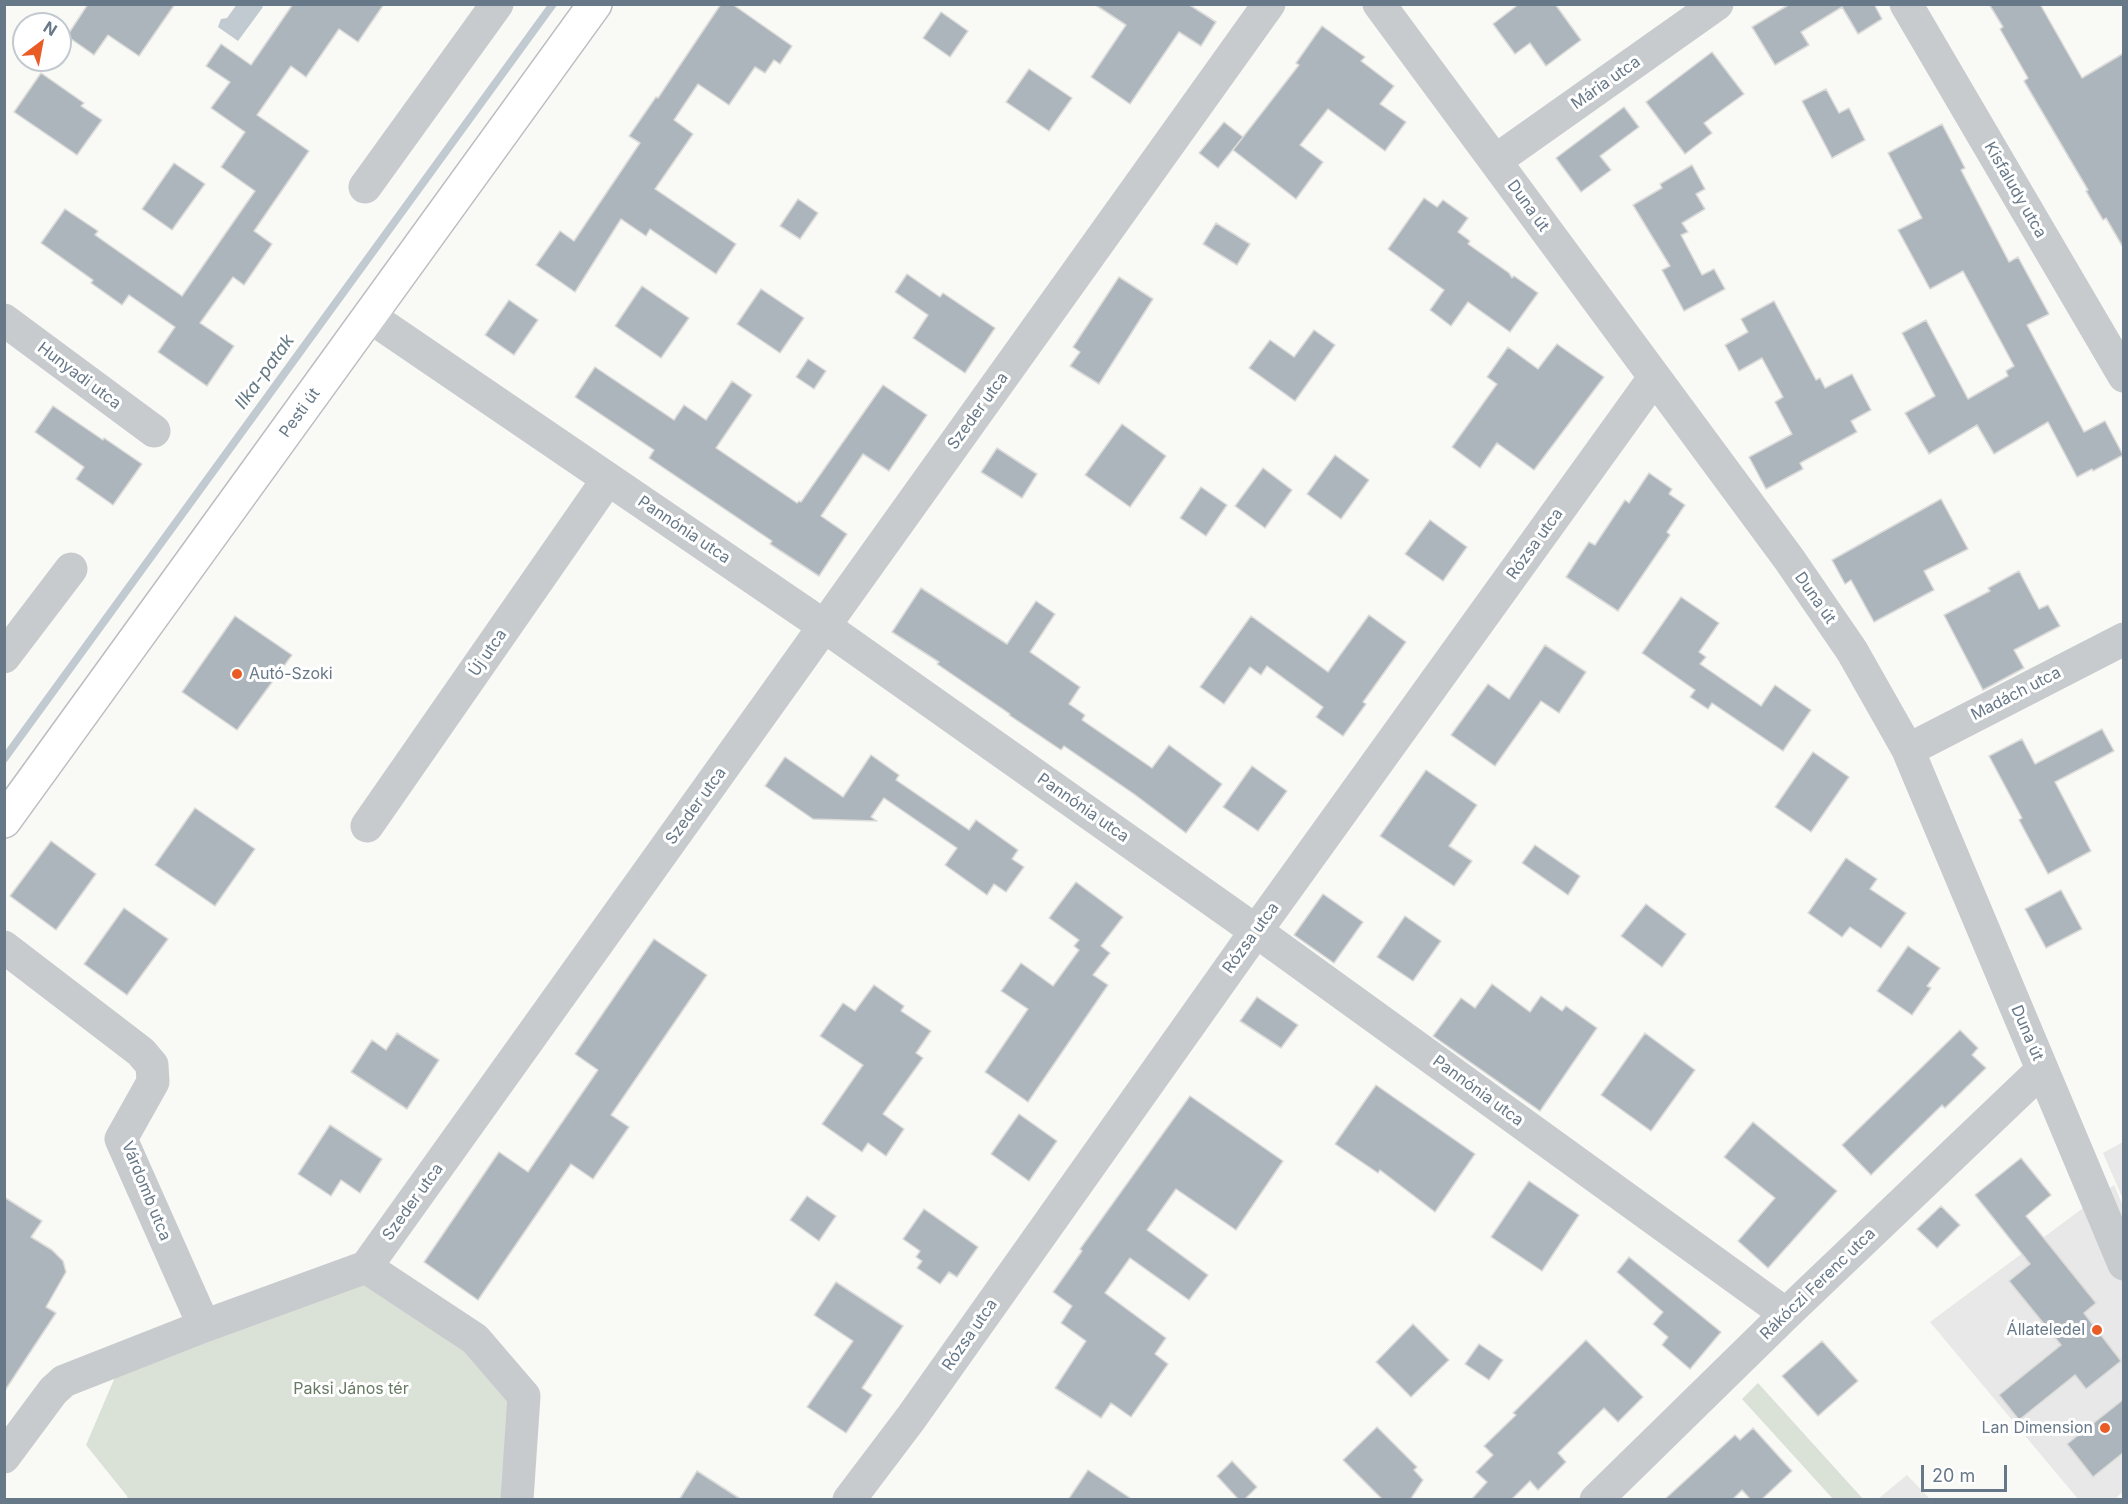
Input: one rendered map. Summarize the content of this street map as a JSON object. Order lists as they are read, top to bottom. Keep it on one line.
{"streets":{"main road":["Pesti út"],"street":["Mária utca","Kisfaludy utca","Duna út","Hunyadi utca","Szeder utca","Pannónia utca","Rózsa utca","Új utca","Madách utca","Várdomb utca","Rákóczi Ferenc utca"]},"crossings":[["Mária utca","Duna út"],["Duna út","Rózsa utca"],["Duna út","Madách utca"],["Duna út","Rákóczi Ferenc utca"],["Szeder utca","Pannónia utca"],["Pesti út","Pannónia utca"],["Pannónia utca","Rózsa utca"],["Pannónia utca","Új utca"],["Pannónia utca","Rákóczi Ferenc utca"]],"water":["Ilka-patak"],"parks":["Paksi János tér"],"places":["Autó-Szoki","Állateledel","Lan Dimension"],"scale_bar":"20 m","north":"top right"}
